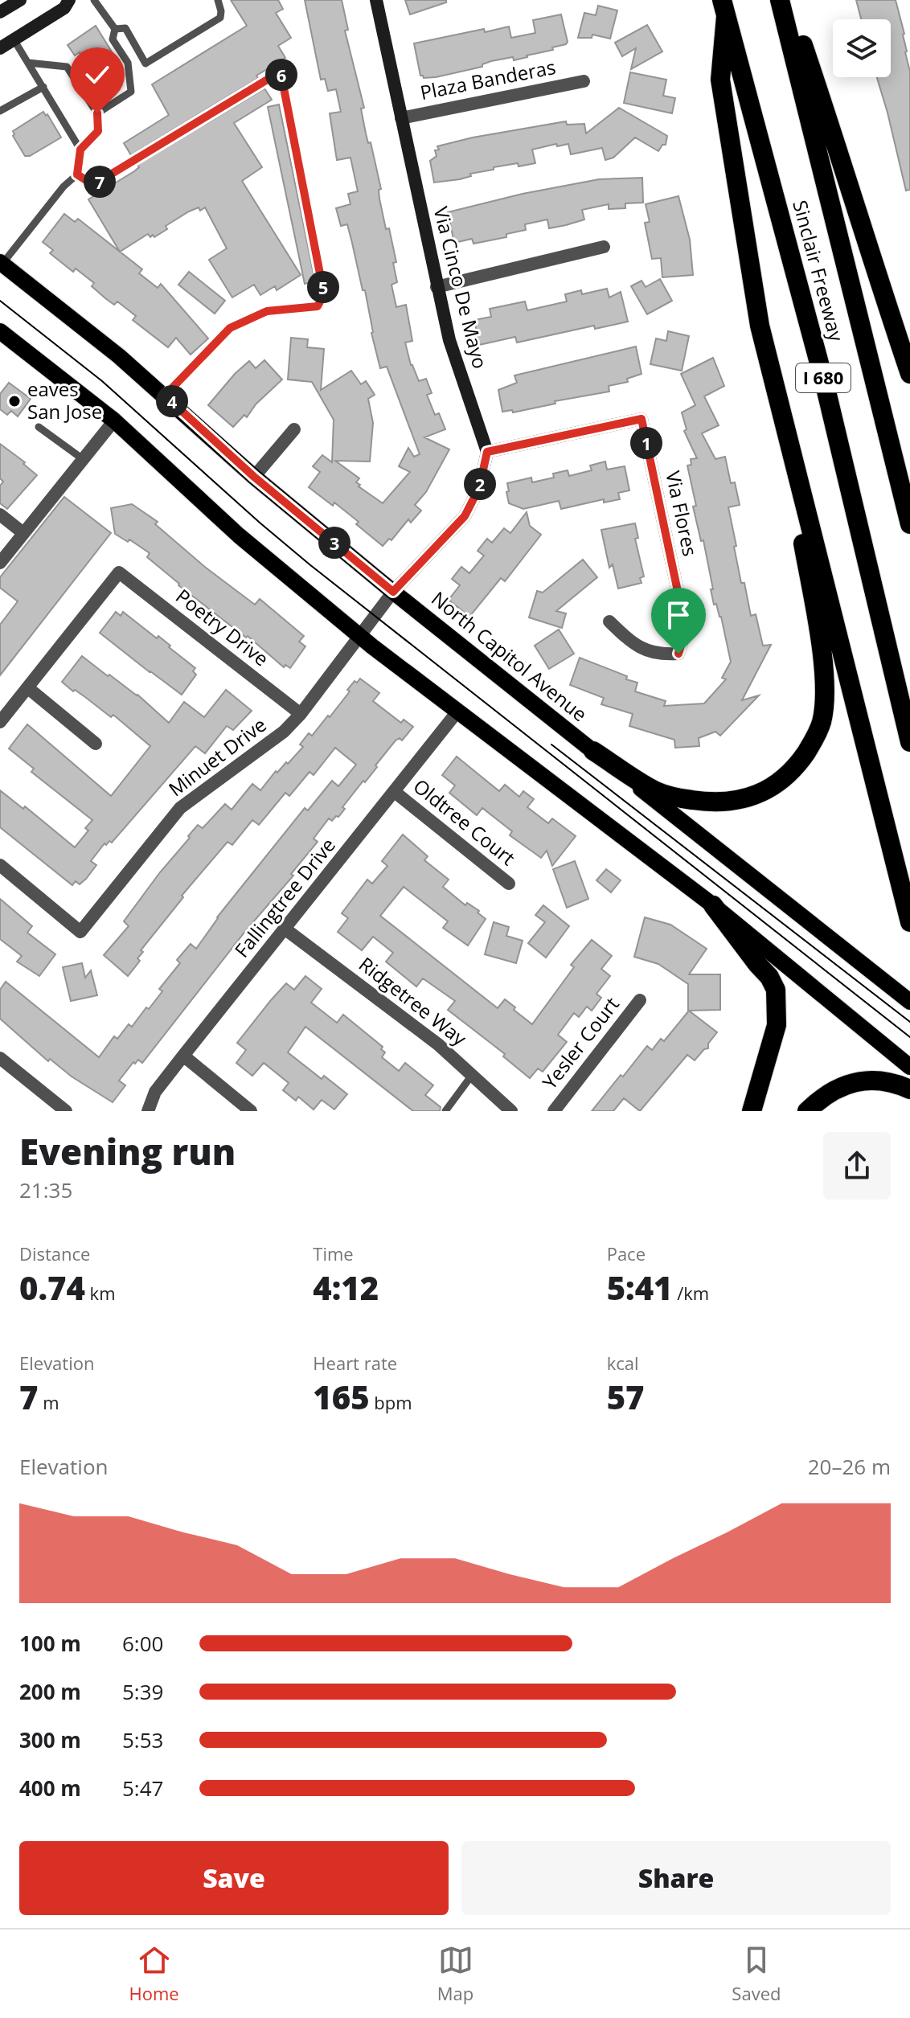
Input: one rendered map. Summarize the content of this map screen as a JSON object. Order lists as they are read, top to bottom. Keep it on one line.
{"streets":{"highway":["Sinclair Freeway","I 680"],"main road":["North Capitol Avenue"],"street":["Plaza Banderas","Via Cinco De Mayo","Via Flores","Poetry Drive","Minuet Drive","Oldtree Court","Fallingtree Drive","Ridgetree Way","Yesler Court"]},"crossings":[["Plaza Banderas","Via Cinco De Mayo"],["Via Cinco De Mayo","Via Flores"],["Poetry Drive","Minuet Drive"],["North Capitol Avenue","Minuet Drive"],["Oldtree Court","Fallingtree Drive"],["Fallingtree Drive","Ridgetree Way"]],"places":["eaves San Jose"],"page":{"pins":["6","7","5","4","1","2","3"],"heading":["Evening run","21:35"],"stats":[["Distance","0.74 km"],["Time","4:12"],["Pace","5:41 /km"],["Elevation","7 m"],["Heart rate","165 bpm"],["kcal","57"]],"chart":["Elevation","20–26 m"],"list":[{"name":"100 m","note":"6:00"},{"name":"200 m","note":"5:39"},{"name":"300 m","note":"5:53"},{"name":"400 m","note":"5:47"}],"buttons":["Save","Share"],"tabs":["Home","Map","Saved"]}}
